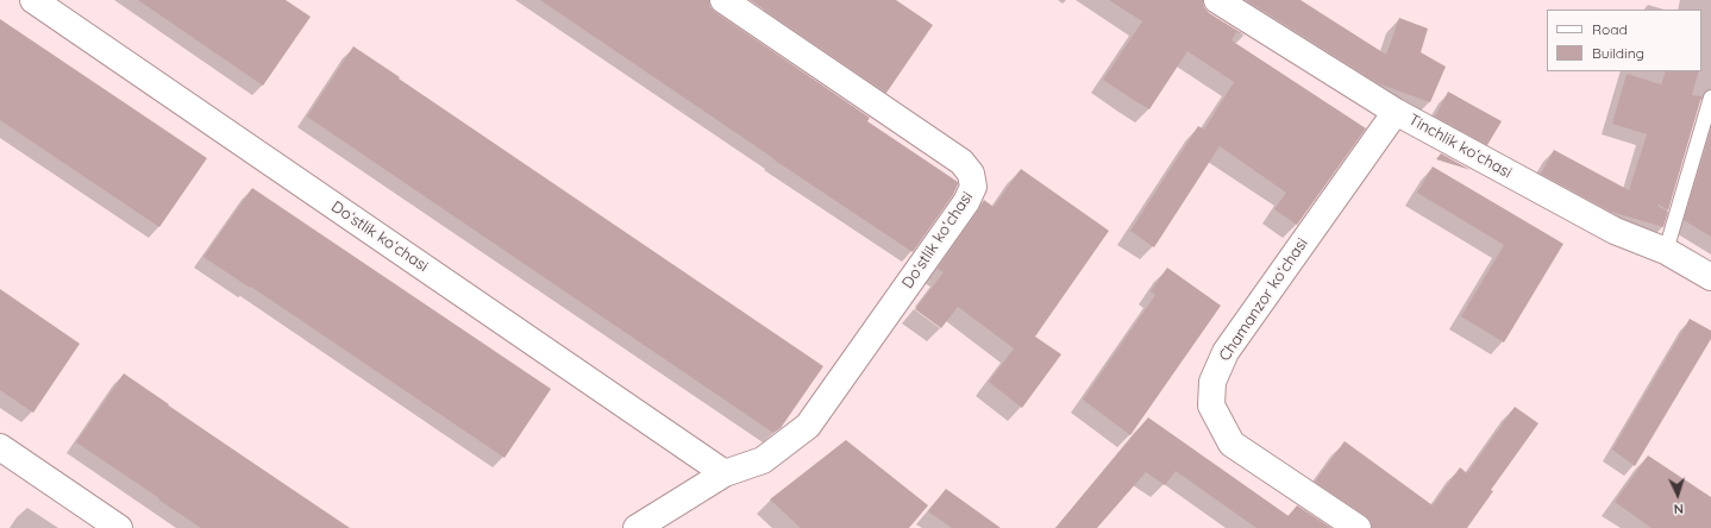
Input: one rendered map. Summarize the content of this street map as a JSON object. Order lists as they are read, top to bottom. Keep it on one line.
{"streets":{"street":["Tinchlik koʻchasi","Doʻstlik koʻchasi","Chamanzor koʻchasi"]},"crossings":[["Tinchlik koʻchasi","Chamanzor koʻchasi"]],"legend":["Road","Building"],"north":"bottom"}
